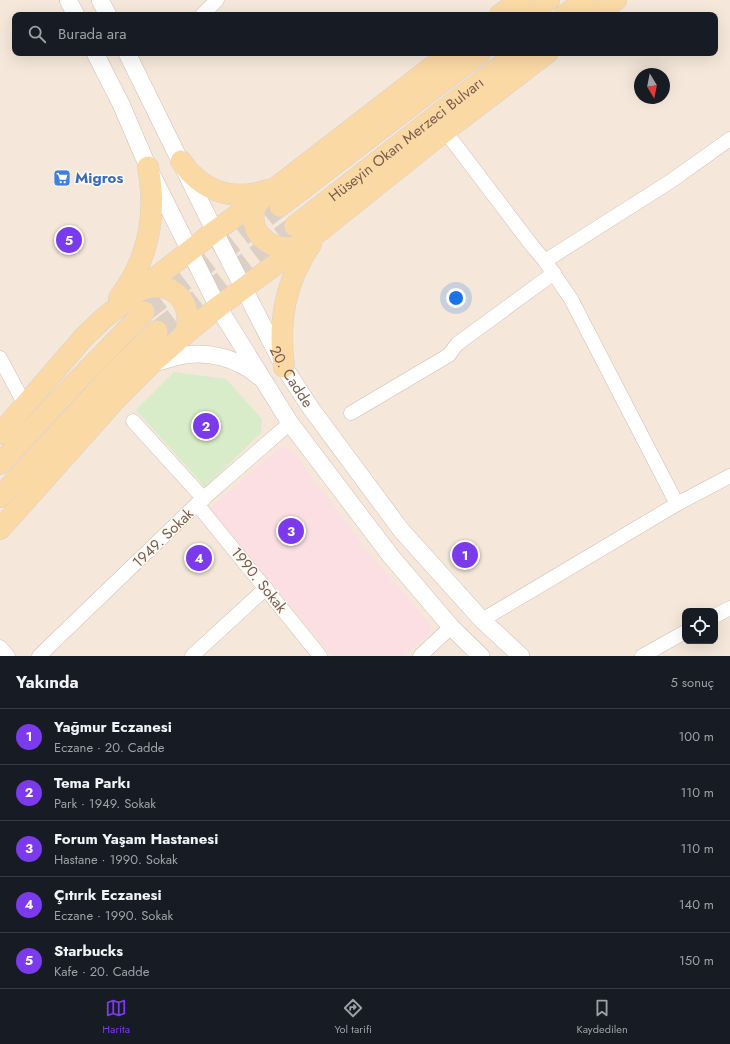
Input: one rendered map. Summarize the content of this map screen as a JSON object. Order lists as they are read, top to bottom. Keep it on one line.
{"streets":{"main road":["Hüseyin Okan Merzeci Bulvarı"],"street":["20. Cadde","1949. Sokak","1990. Sokak"]},"crossings":[["20. Cadde","1949. Sokak"],["1949. Sokak","1990. Sokak"]],"places":{"supermarket":["Migros"]},"north":"bottom","page":{"search":"Burada ara","pins":["5","2","3","1","4"],"heading":["Yakında","5 sonuç"],"list":[{"mark":"1","name":"Yağmur Eczanesi","note":"Eczane · 20. Cadde","value":"100 m"},{"mark":"2","name":"Tema Parkı","note":"Park · 1949. Sokak","value":"110 m"},{"mark":"3","name":"Forum Yaşam Hastanesi","note":"Hastane · 1990. Sokak","value":"110 m"},{"mark":"4","name":"Çıtırık Eczanesi","note":"Eczane · 1990. Sokak","value":"140 m"},{"mark":"5","name":"Starbucks","note":"Kafe · 20. Cadde","value":"150 m"}],"nav":["Harita","Yol tarifi","Kaydedilen"]}}
